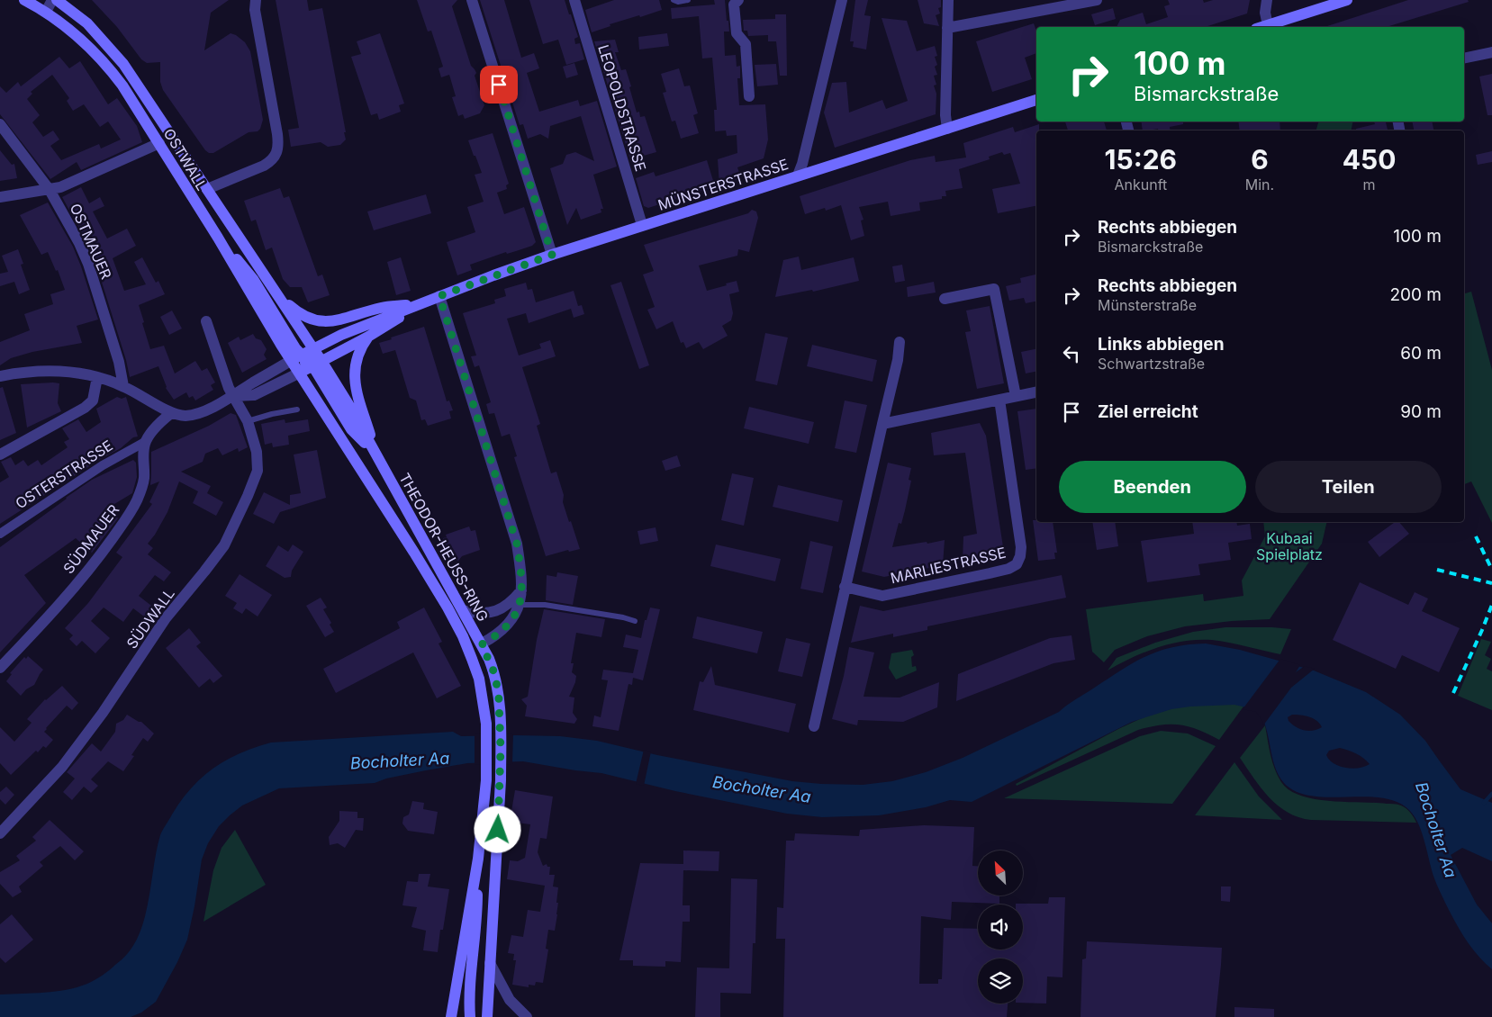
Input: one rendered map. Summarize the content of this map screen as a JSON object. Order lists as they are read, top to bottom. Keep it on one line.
{"streets":{"main road":["OSTWALL","MÜNSTERSTRASSE","THEODOR-HEUSS-RING"],"street":["LEOPOLDSTRASSE","OSTMAUER","OSTERSTRASSE","SÜDMAUER","MARLIESTRASSE","SÜDWALL"]},"crossings":[["LEOPOLDSTRASSE","MÜNSTERSTRASSE"],["OSTWALL","MÜNSTERSTRASSE"],["OSTWALL","THEODOR-HEUSS-RING"],["MÜNSTERSTRASSE","THEODOR-HEUSS-RING"],["OSTERSTRASSE","SÜDMAUER"]],"water":["Bocholter Aa"],"parks":["Kubaai Spielplatz"],"north":"top left","page":{"turn":["100 m","Bismarckstraße"],"eta":["15:26","Ankunft","6","Min.","450","m"],"list":[{"name":"Rechts abbiegen","note":"Bismarckstraße","value":"100 m"},{"name":"Rechts abbiegen","note":"Münsterstraße","value":"200 m"},{"name":"Links abbiegen","note":"Schwartzstraße","value":"60 m"},{"name":"Ziel erreicht","value":"90 m"}],"buttons":["Beenden","Teilen"]}}
